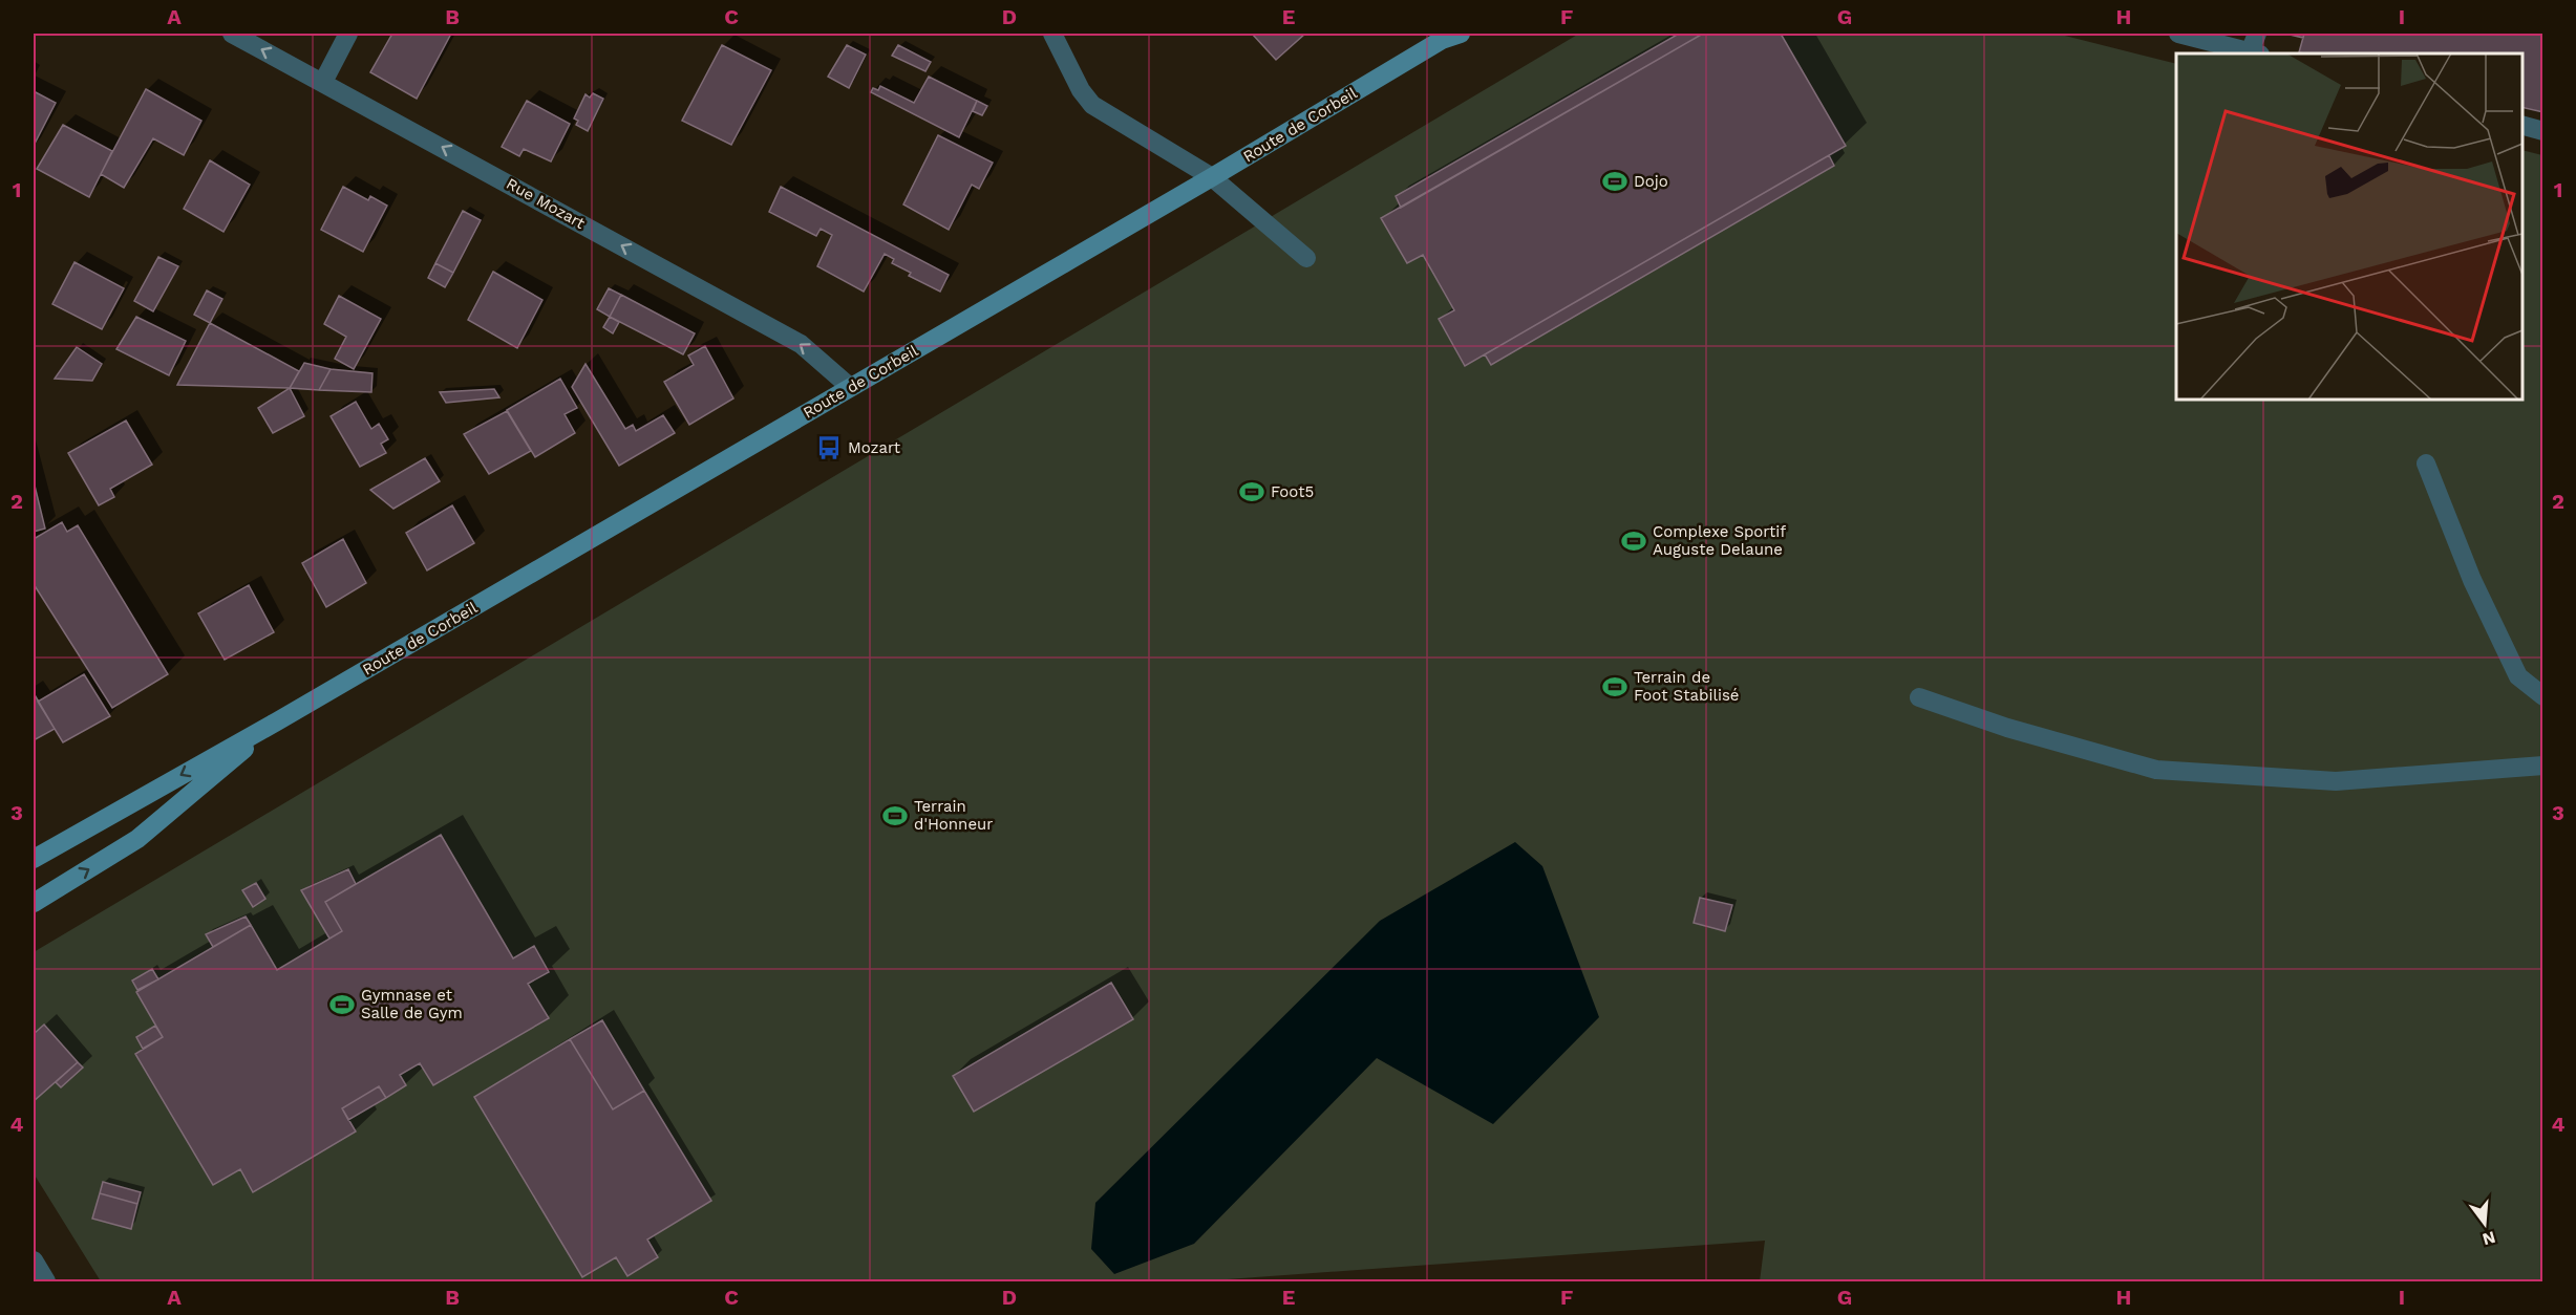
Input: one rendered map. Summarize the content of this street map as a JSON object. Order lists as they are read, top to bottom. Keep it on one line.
{"streets":{"street":["Route de Corbeil","Rue Mozart"]},"crossings":[["Route de Corbeil","Rue Mozart"]],"one_way":["Rue Mozart"],"places":{"sports":["Dojo","Foot5","Complexe Sportif Auguste Delaune","Terrain de Foot Stabilisé","Terrain d'Honneur","Gymnase et Salle de Gym"],"bus stop":["Mozart"]},"north":"bottom","grid":{"columns":["A","B","C","D","E","F","G","H","I"],"rows":["1","2","3","4"]}}
